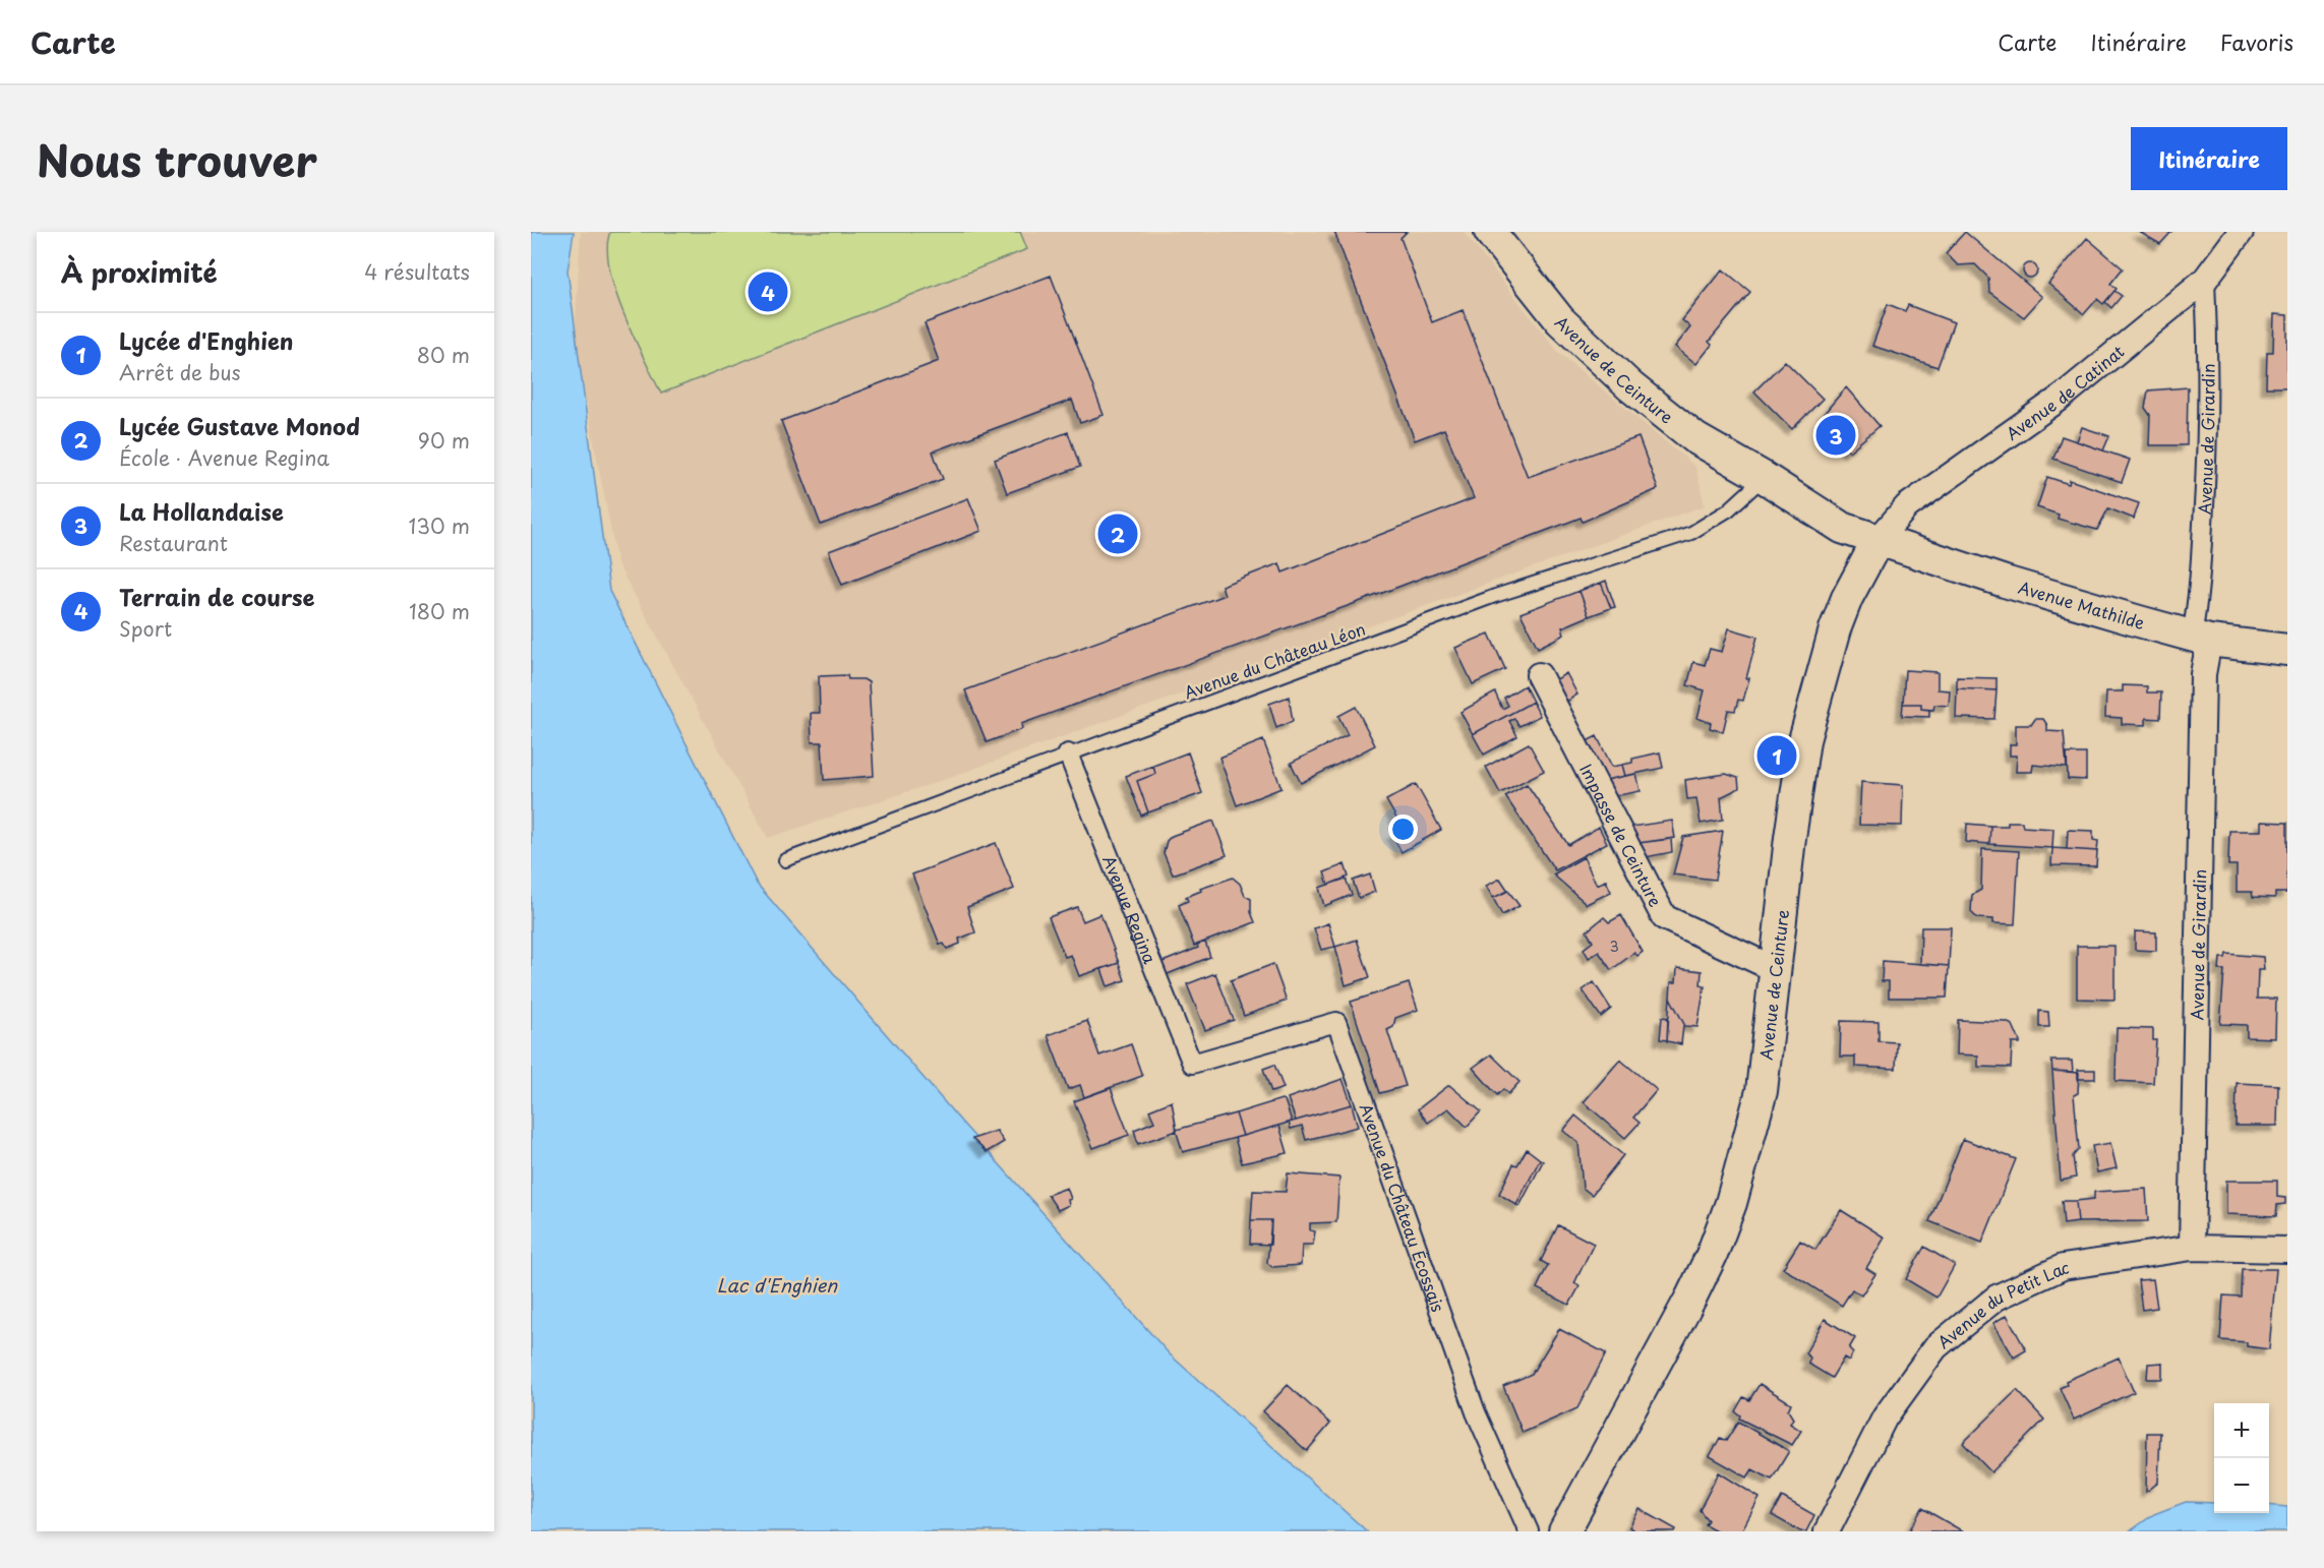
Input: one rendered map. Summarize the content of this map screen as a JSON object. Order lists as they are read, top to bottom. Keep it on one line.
{"streets":{"street":["Avenue de Ceinture","Avenue de Catinat","Avenue de Girardin","Avenue Mathilde","Impasse de Ceinture","Avenue Regina","Avenue du Château Écossais","Avenue du Petit Lac"],"lane":["Avenue du Château Léon"]},"crossings":[["Avenue de Ceinture","Avenue de Catinat"],["Avenue de Ceinture","Avenue Mathilde"],["Avenue de Ceinture","Avenue du Château Léon"],["Avenue de Ceinture","Impasse de Ceinture"],["Avenue de Catinat","Avenue de Girardin"],["Avenue de Catinat","Avenue Mathilde"],["Avenue de Girardin","Avenue Mathilde"],["Avenue de Girardin","Avenue du Petit Lac"],["Avenue du Château Léon","Avenue Regina"],["Avenue Regina","Avenue du Château Écossais"]],"water":["Lac d'Enghien"],"house_numbers":["3"],"page":{"header":"Carte","nav":["Carte","Itinéraire","Favoris"],"title":"Nous trouver","buttons":"Itinéraire","heading":["À proximité","4 résultats"],"pins":["4","3","2","1"],"list":[{"mark":"1","name":"Lycée d'Enghien","note":"Arrêt de bus","value":"80 m"},{"mark":"2","name":"Lycée Gustave Monod","note":"École · Avenue Regina","value":"90 m"},{"mark":"3","name":"La Hollandaise","note":"Restaurant","value":"130 m"},{"mark":"4","name":"Terrain de course","note":"Sport","value":"180 m"}],"map_buttons":["+","−"]}}
